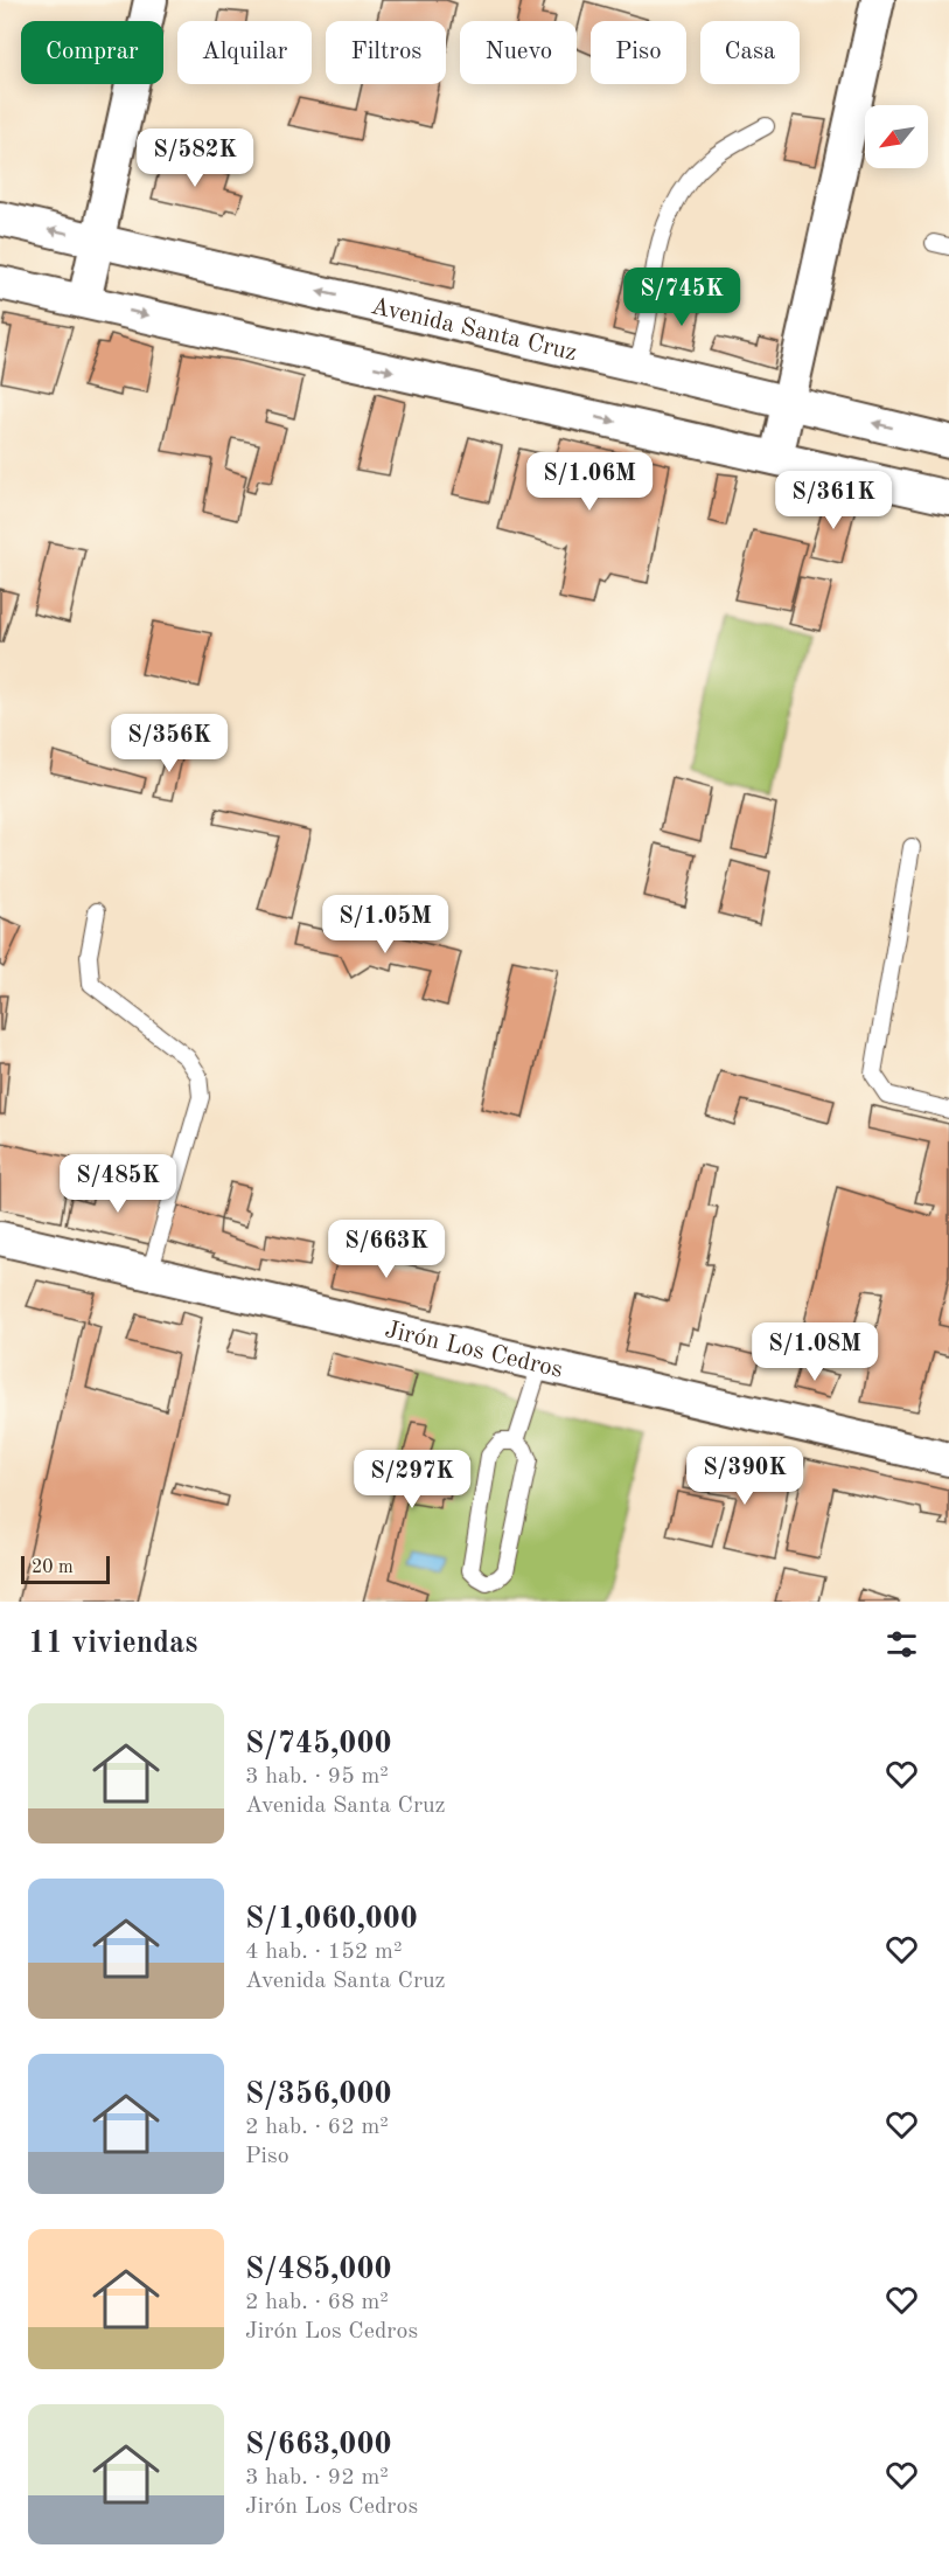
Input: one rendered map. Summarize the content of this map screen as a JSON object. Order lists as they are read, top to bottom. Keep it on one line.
{"streets":{"street":["Avenida Santa Cruz","Jirón Los Cedros"]},"scale_bar":"20 m","north":"bottom left","page":{"chip":["Comprar","Alquilar","Filtros","Nuevo","Piso","Casa"],"price":["S/582K","S/745K","S/1.06M","S/361K","S/356K","S/1.05M","S/485K","S/663K","S/1.08M","S/390K","S/297K"],"scale":"20 m","heading":"11 viviendas","list":[{"name":"S/745,000","note":"3 hab. · 95 m² · Avenida Santa Cruz"},{"name":"S/1,060,000","note":"4 hab. · 152 m² · Avenida Santa Cruz"},{"name":"S/356,000","note":"2 hab. · 62 m² · Piso"},{"name":"S/485,000","note":"2 hab. · 68 m² · Jirón Los Cedros"},{"name":"S/663,000","note":"3 hab. · 92 m² · Jirón Los Cedros"}]}}
